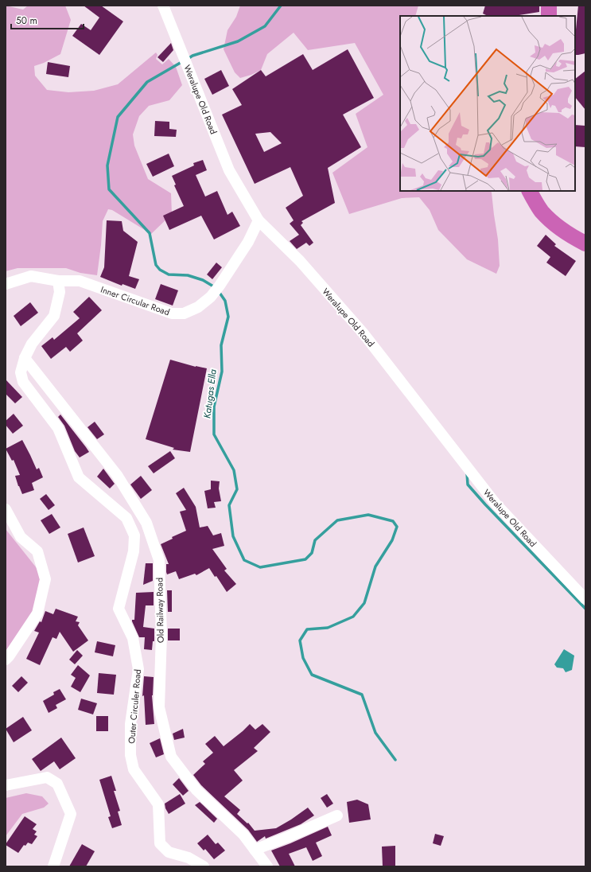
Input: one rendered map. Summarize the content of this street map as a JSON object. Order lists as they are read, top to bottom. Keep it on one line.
{"streets":{"street":["Weralupe Old Road","Inner Circular Road","Old Railway Road","Outer Circuler Road"]},"crossings":[["Weralupe Old Road","Inner Circular Road"],["Inner Circular Road","Outer Circuler Road"],["Old Railway Road","Outer Circuler Road"]],"water":["Katugas Ella"],"scale_bar":"50 m"}
